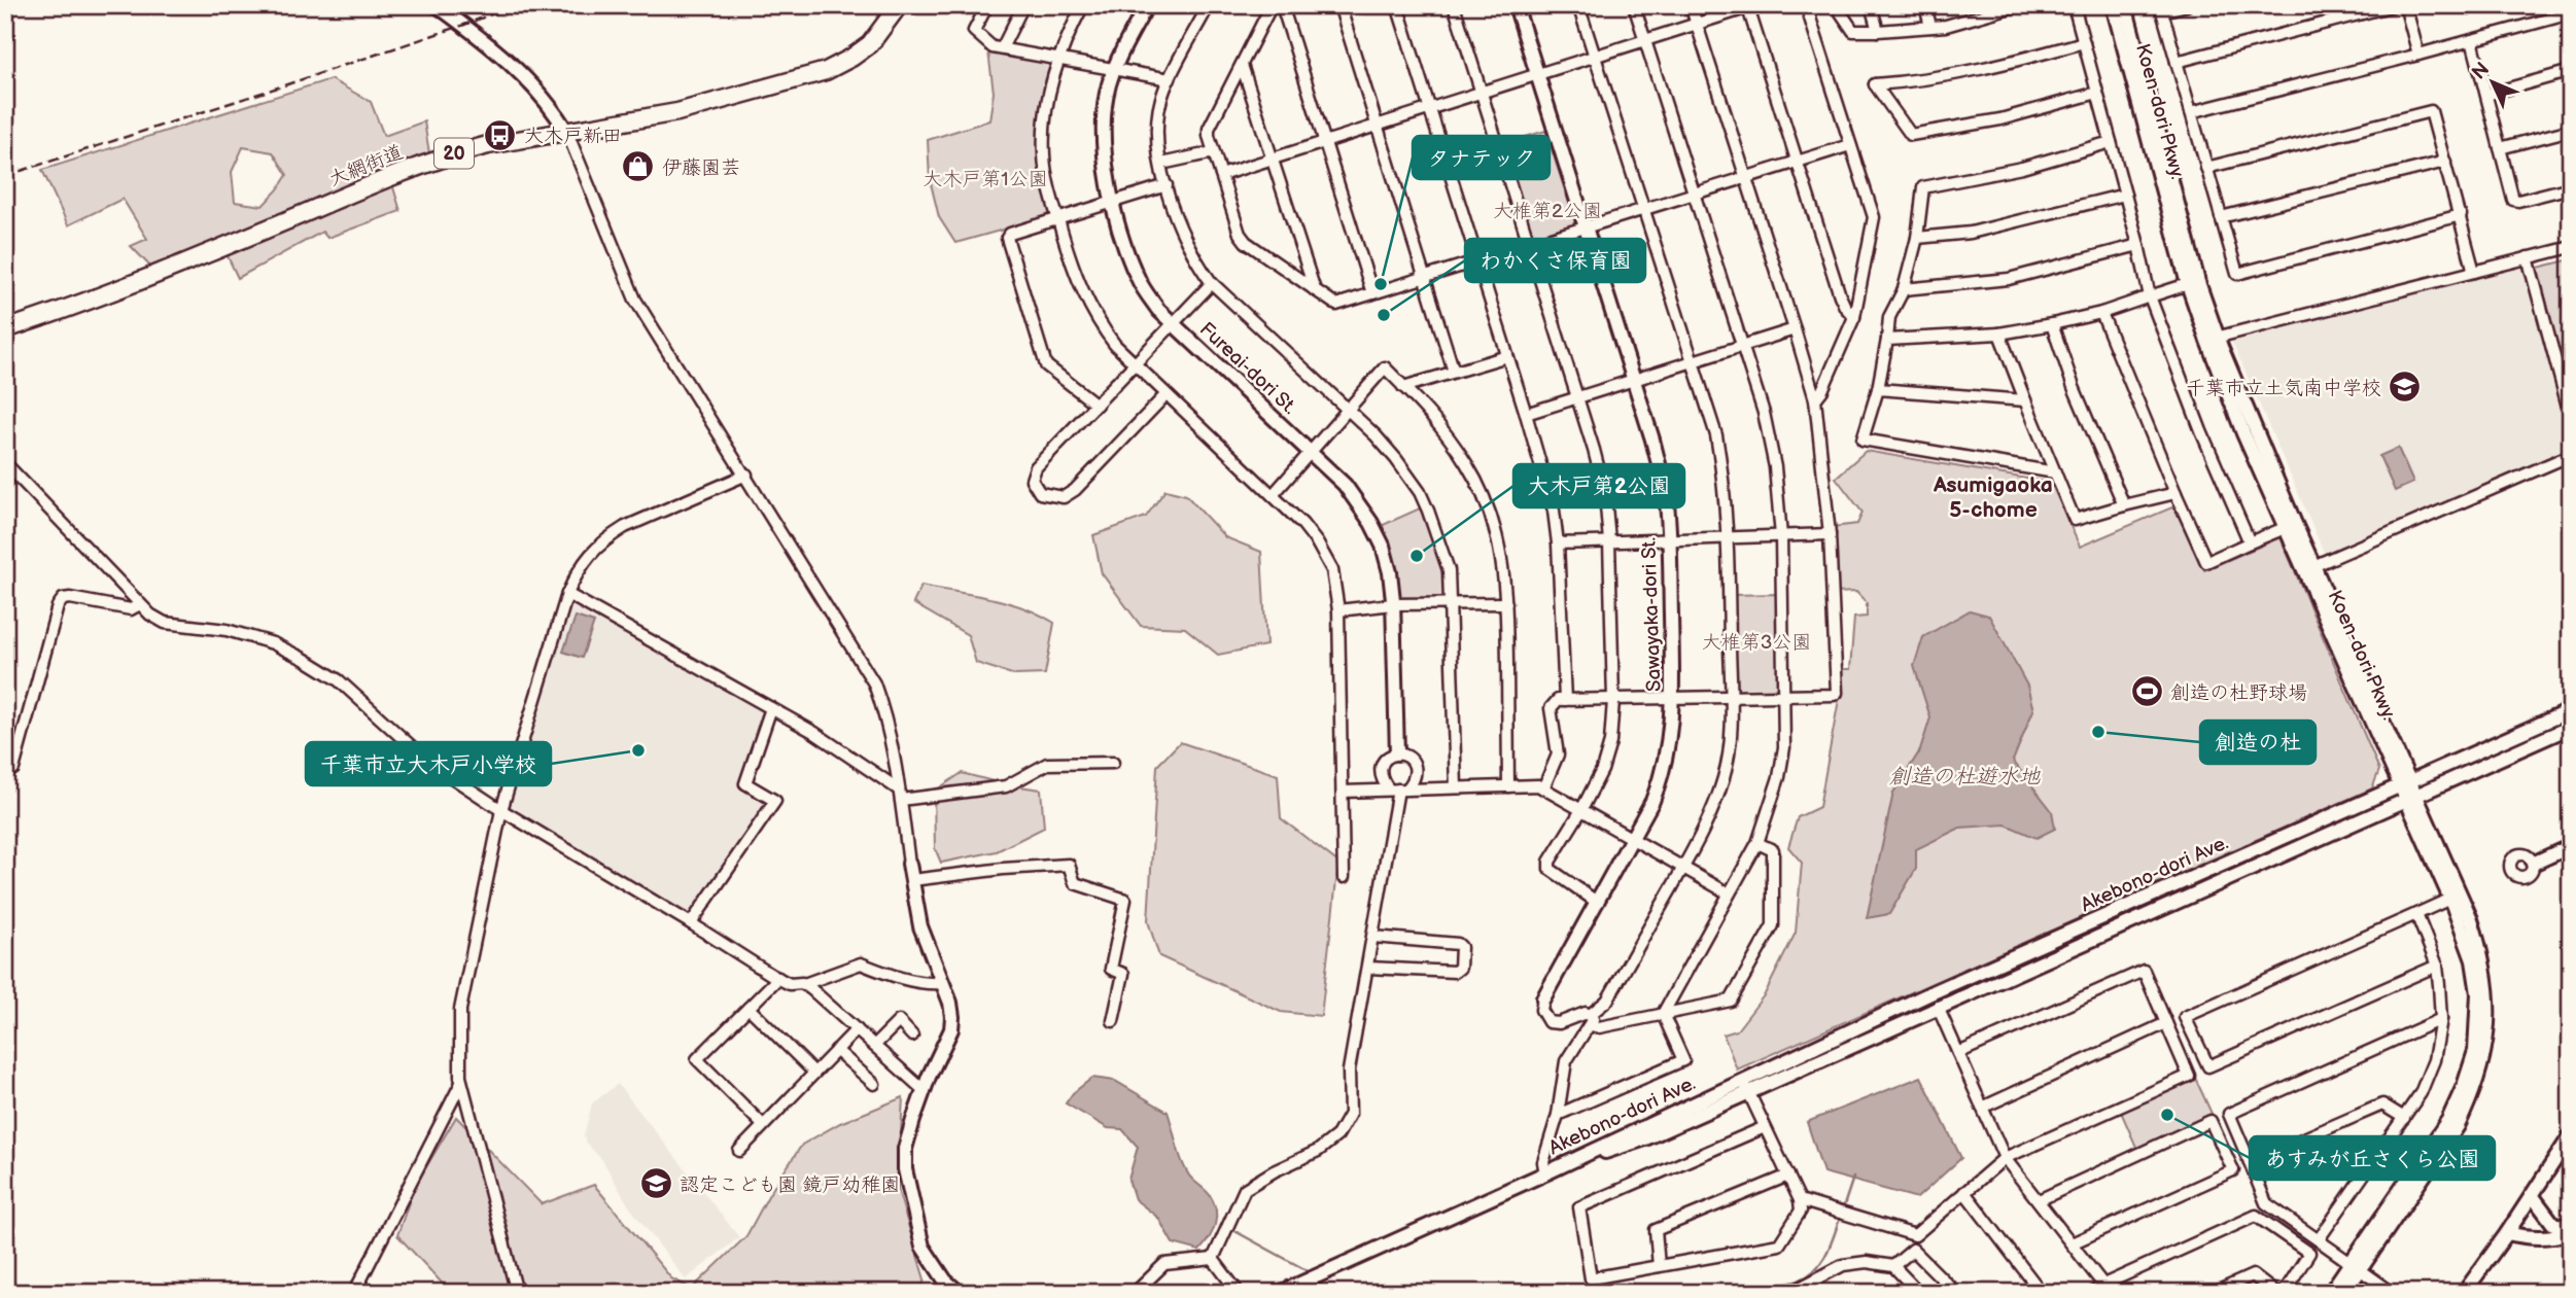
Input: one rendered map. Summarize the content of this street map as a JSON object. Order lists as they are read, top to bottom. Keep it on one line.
{"streets":{"main road":["20","大網街道"],"street":["Koen-dori Pkwy.","Fureai-dori St.","Sawayaka-dori St.","Akebono-dori Ave."]},"crossings":[["Koen-dori Pkwy.","Akebono-dori Ave."]],"districts":["Asumigaoka 5-chome"],"water":["創造の杜遊水地"],"parks":["大木戸第1公園","大椎第2公園","大椎第3公園"],"places":{"bus stop":["大木戸新田"],"shop":["伊藤園芸"],"other":["タナテック","わかくさ保育園","大木戸第2公園","創造の杜","千葉市立大木戸小学校","あすみが丘さくら公園"],"school or university":["千葉市立土気南中学校","認定こども園 鏡戸幼稚園"],"sports":["創造の杜野球場"]},"north":"top left"}
